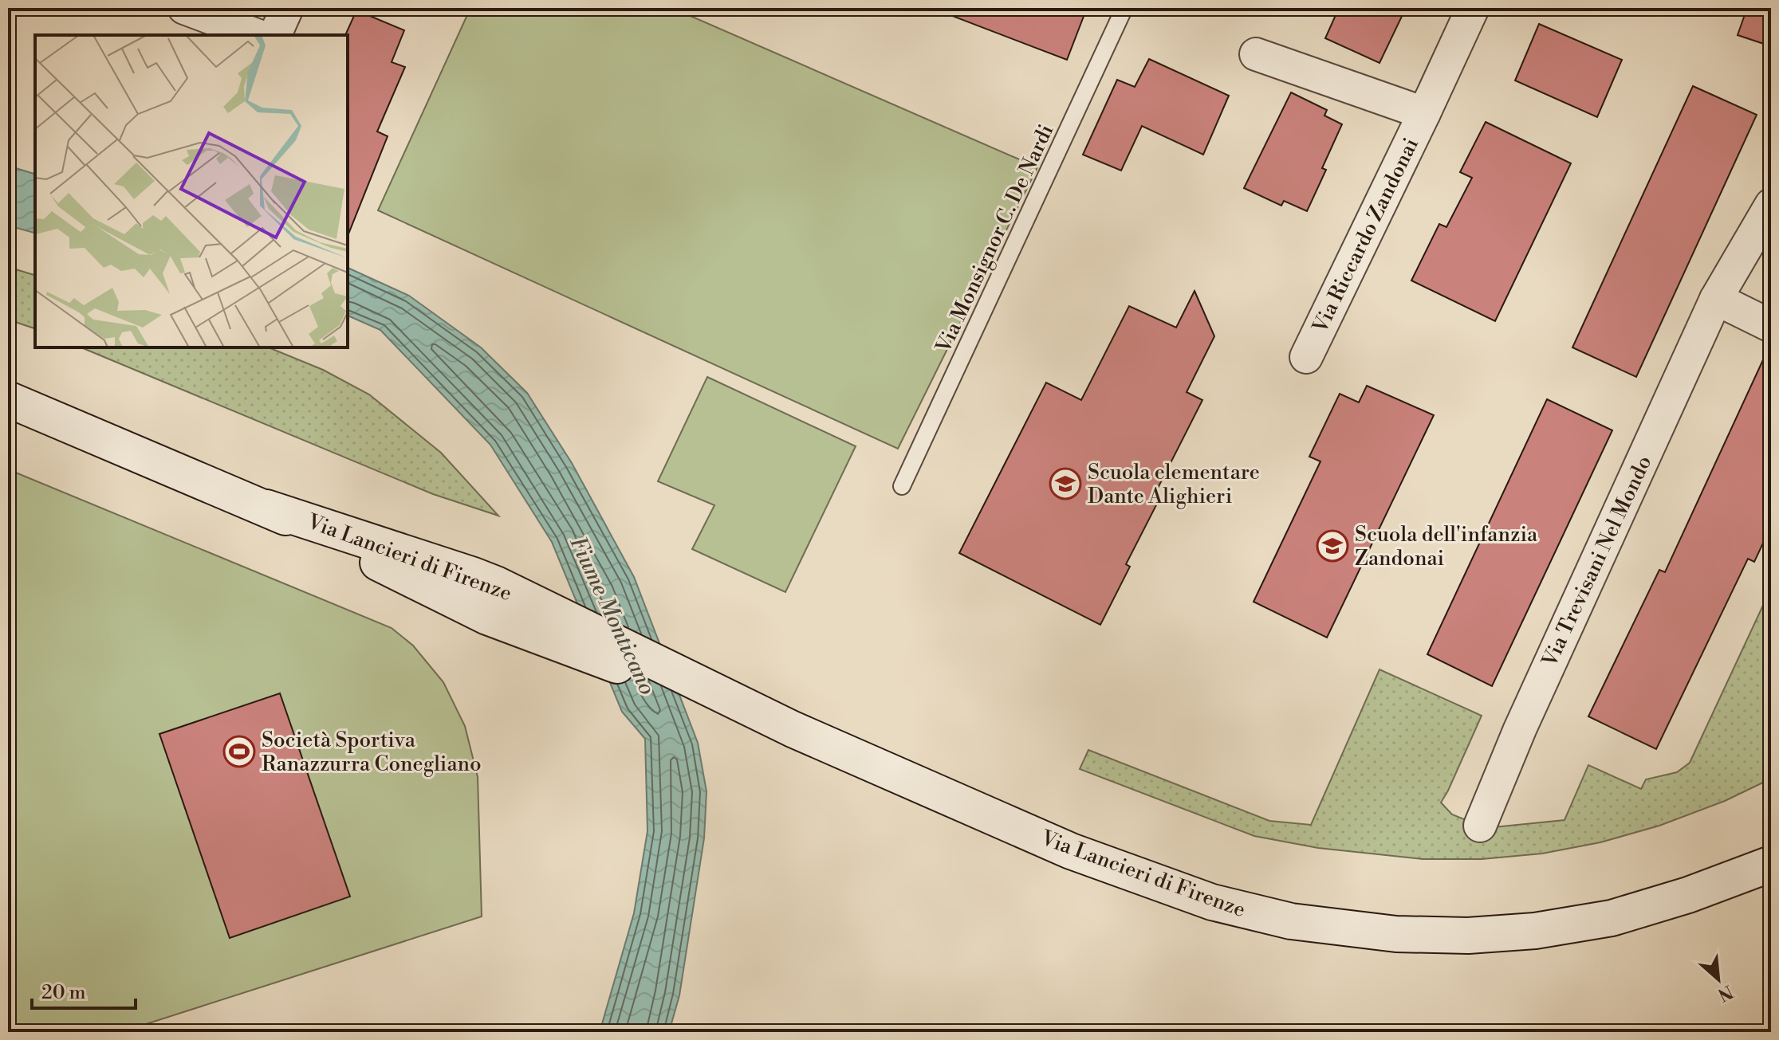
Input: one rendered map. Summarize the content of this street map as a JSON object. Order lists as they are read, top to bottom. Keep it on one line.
{"streets":{"main road":["Via Lancieri di Firenze"],"street":["Via Riccardo Zandonai","Via Trevisani Nel Mondo"],"lane":["Via Monsignor C. De Nardi"]},"water":["Fiume Monticano"],"places":{"school or university":["Scuola elementare Dante Alighieri","Scuola dell'infanzia Zandonai"],"sports":["Società Sportiva Ranazzurra Conegliano"]},"scale_bar":"20 m","north":"bottom right"}
